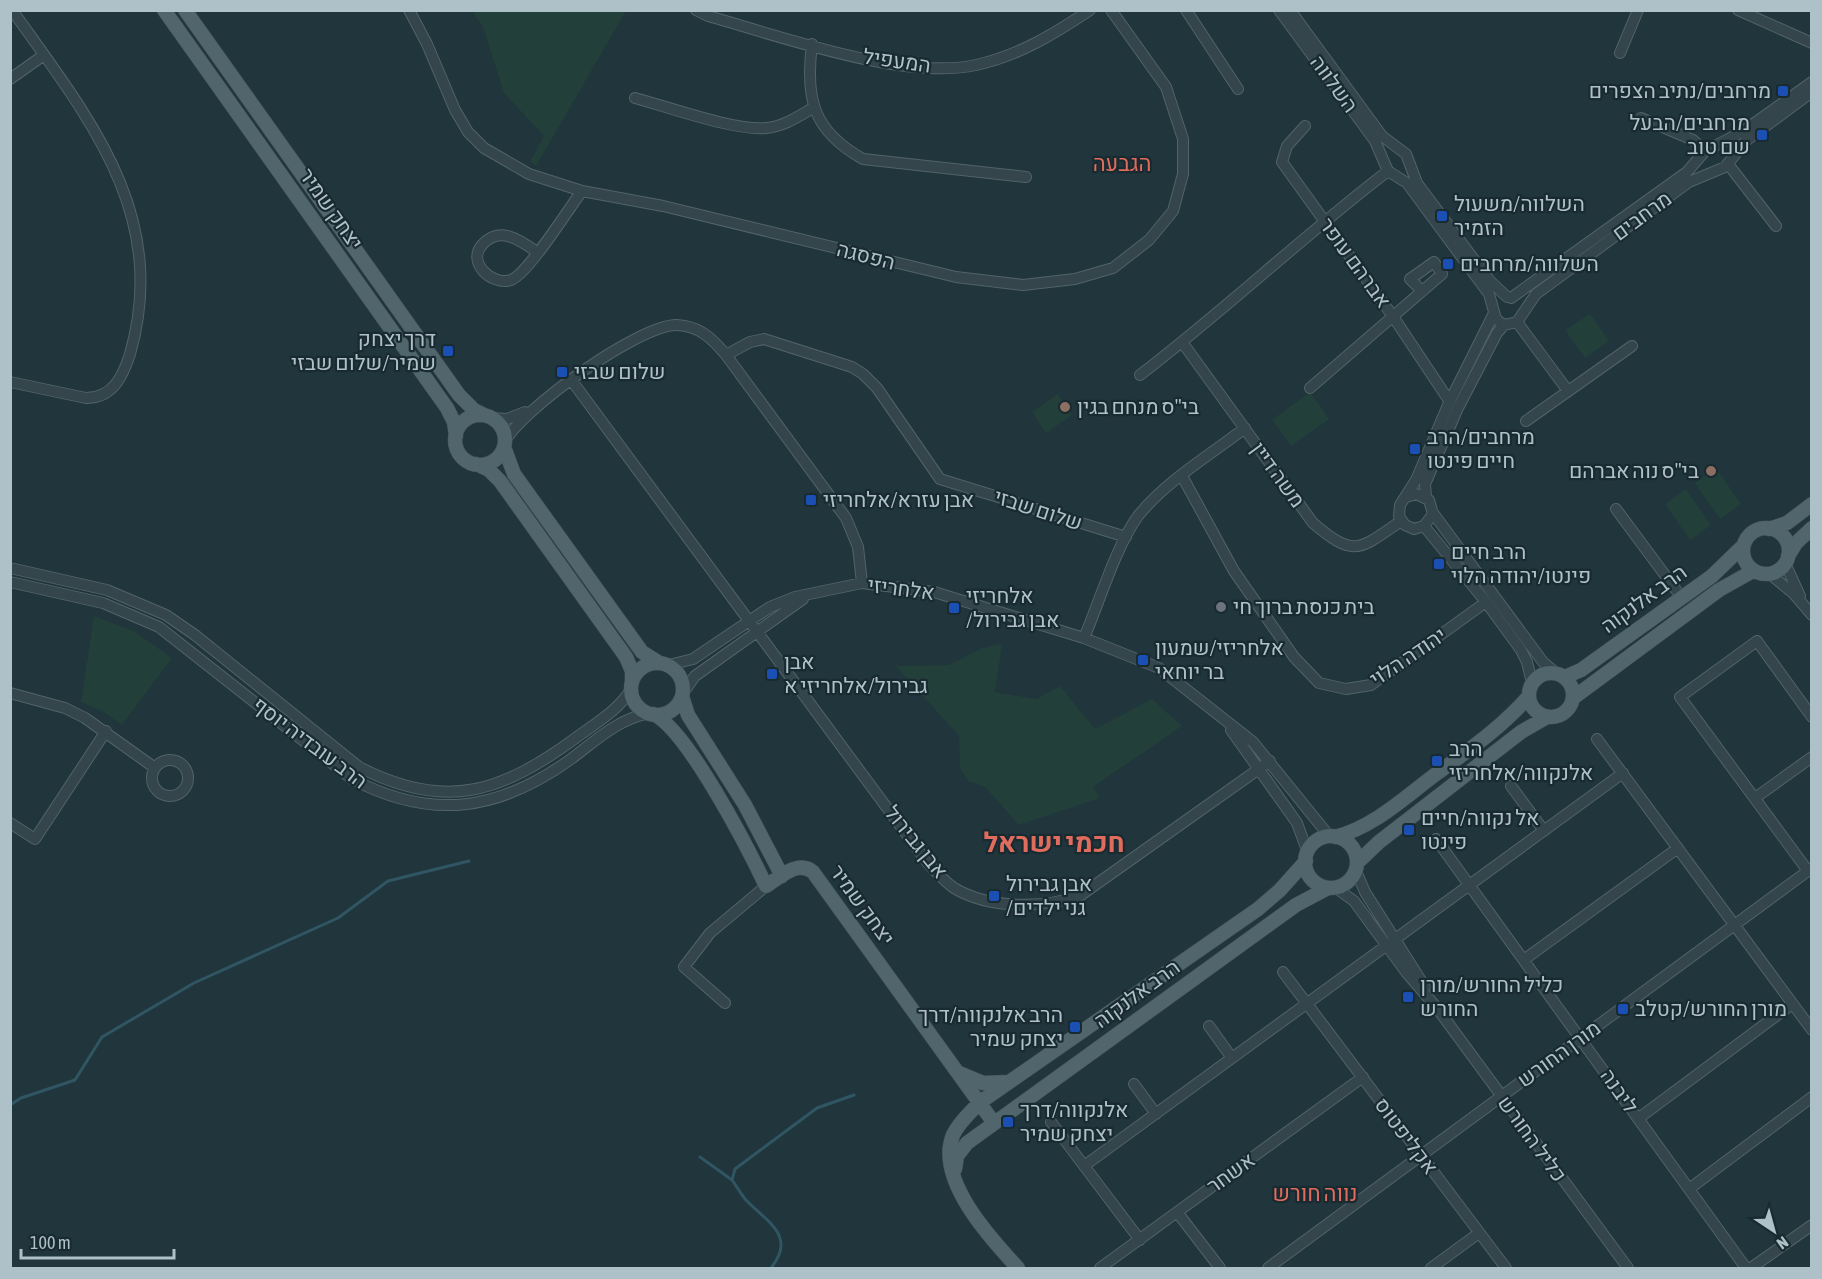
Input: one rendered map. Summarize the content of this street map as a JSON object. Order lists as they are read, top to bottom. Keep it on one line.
{"streets":{"main road":["יצחק שמיר","הרב אלנקוה"],"street":["המעפיל","השלווה","מרחבים","הפסגה","אברהם עופר","משה דיין","שלום שבזי","אלחריזי","יהודה הלוי","הרב עובדיה יוסף","אבן גבירול","מורן החורש","ליבנה","אקליפטוס","כליל החורש","אשחר"]},"crossings":[["אלחריזי","הרב אלנקוה"],["אלחריזי","הרב עובדיה יוסף"],["אלחריזי","אבן גבירול"],["אלחריזי","כליל החורש"],["הרב אלנקוה","כליל החורש"],["מורן החורש","ליבנה"],["מורן החורש","אקליפטוס"],["מורן החורש","כליל החורש"],["אקליפטוס","אשחר"]],"districts":["הגבעה","חכמי ישראל","נווה חורש"],"places":{"transit":["מרחבים/נתיב הצפרים","מרחבים/הבעל שם טוב","השלווה/משעול הזמיר","השלווה/מרחבים","דרך יצחק שמיר/שלום שבזי","שלום שבזי","מרחבים/הרב חיים פינטו","אבן עזרא/אלחריזי","הרב חיים פינטו/יהודה הלוי","אלחריזי /אבן גבירול","אלחריזי/שמעון בר יוחאי","אבן גבירול/אלחריזי א","הרב אלנקווה/אלחריזי","אל נקווה/חיים פינטו","אבן גבירול /גני ילדים","כליל החורש/מורן החורש","מורן החורש/קטלב","הרב אלנקווה/דרך יצחק שמיר","אלנקווה/דרך יצחק שמיר"],"other":["בי\"ס מנחם בגין","בי\"ס נוה אברהם","בית כנסת ברוך חי"]},"scale_bar":"100 m","north":"bottom right"}
